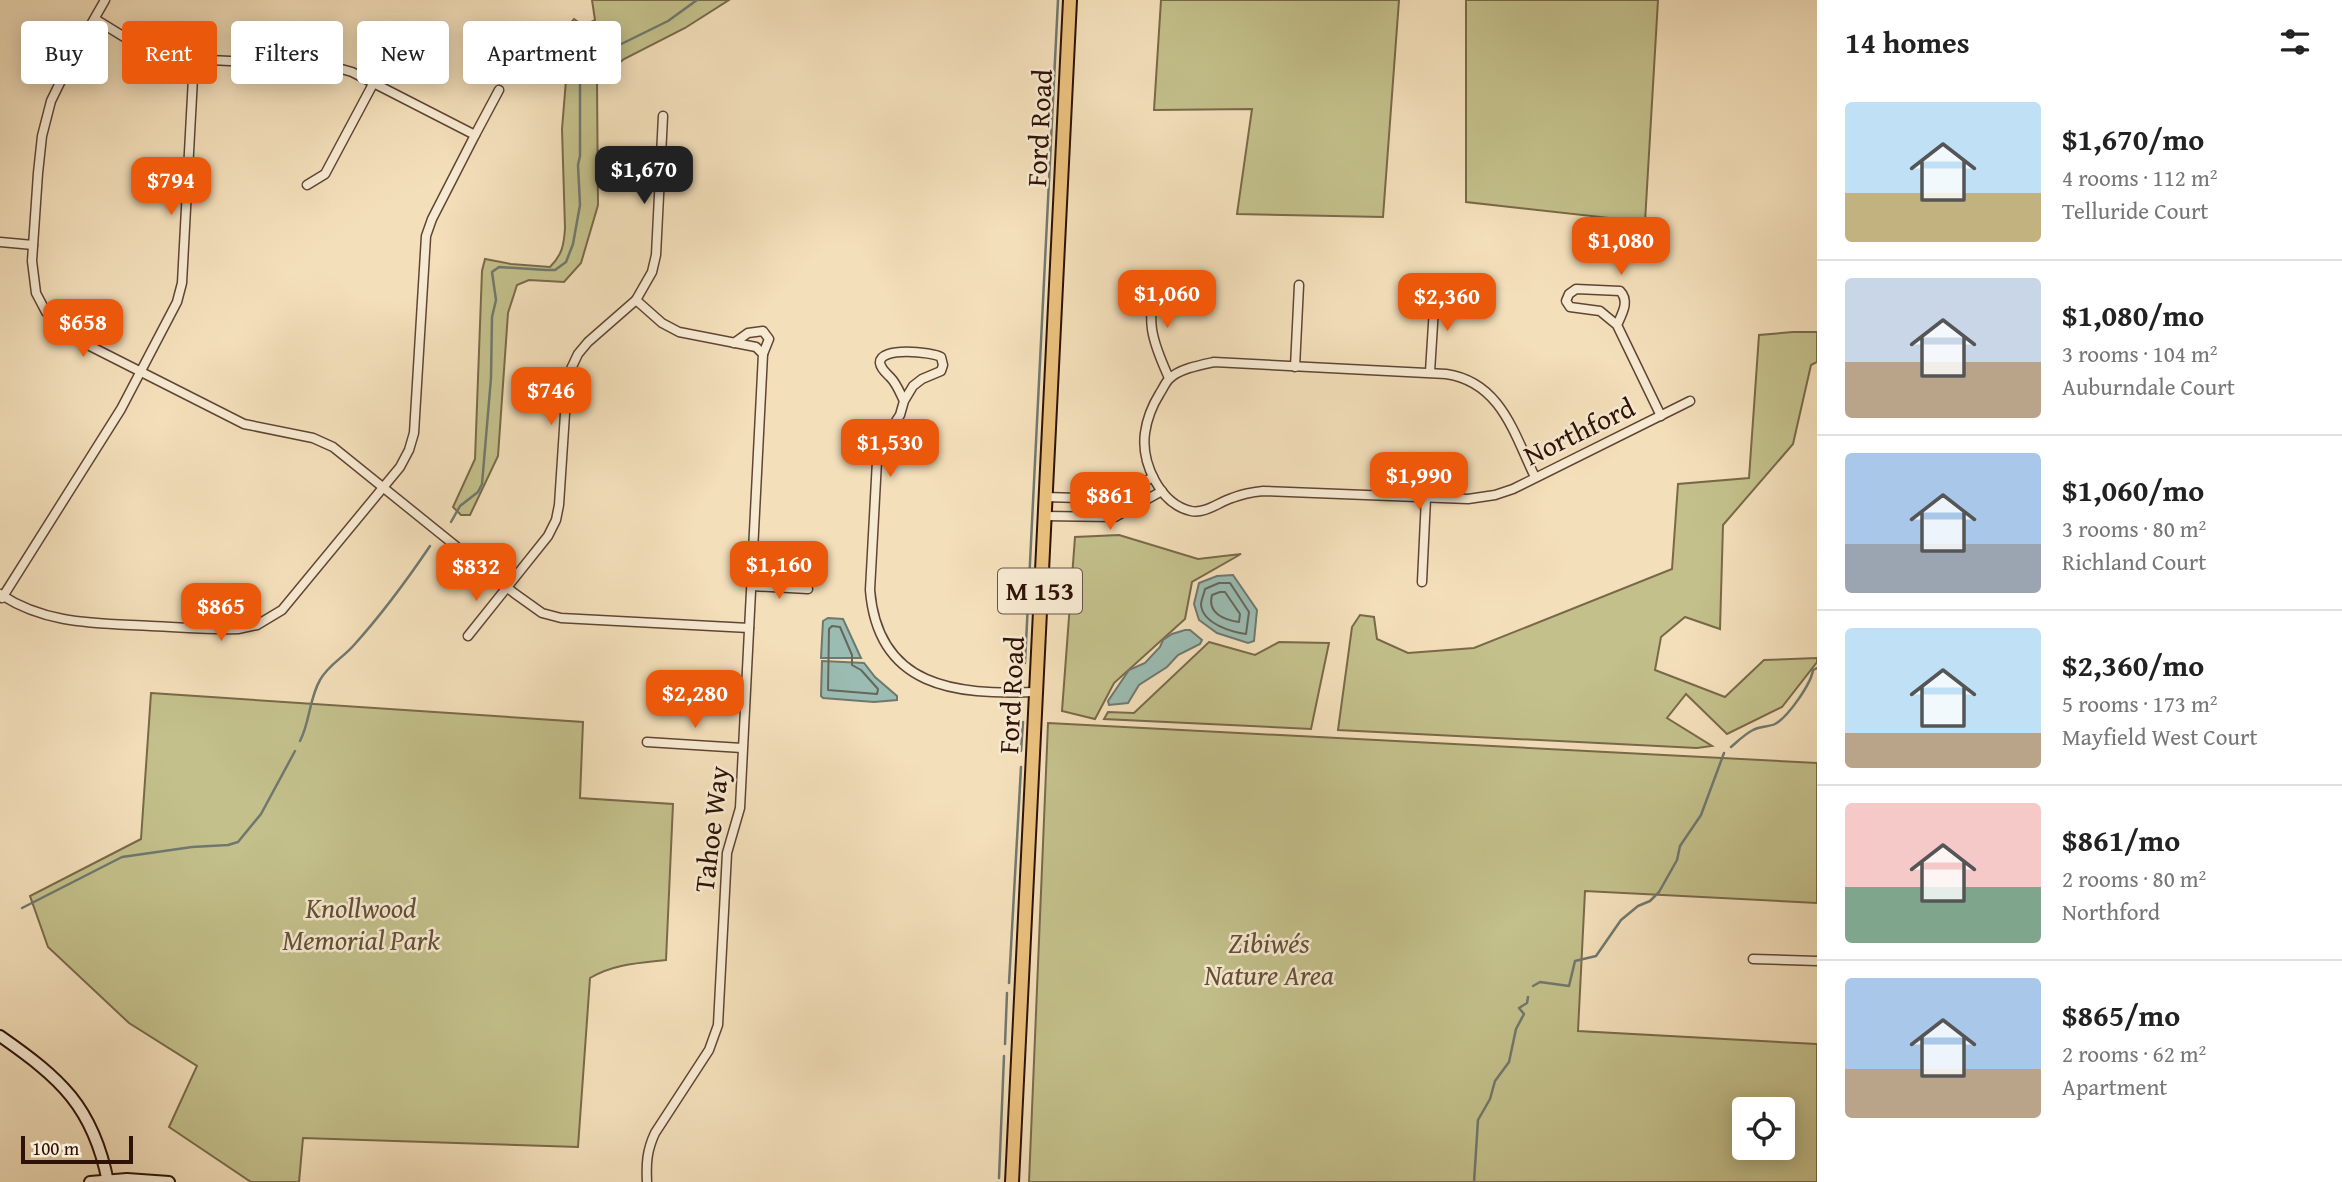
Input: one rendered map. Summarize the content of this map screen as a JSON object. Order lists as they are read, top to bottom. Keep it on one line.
{"streets":{"main road":["Ford Road","M 153"],"street":["Northford","Tahoe Way"]},"parks":["Knollwood Memorial Park","Zibiwés Nature Area"],"scale_bar":"100 m","page":{"heading":"14 homes","chip":["Buy","Rent","Filters","New","Apartment"],"list":[{"name":"$1,670/mo","note":"4 rooms · 112 m² · Telluride Court"},{"name":"$1,080/mo","note":"3 rooms · 104 m² · Auburndale Court"},{"name":"$1,060/mo","note":"3 rooms · 80 m² · Richland Court"},{"name":"$2,360/mo","note":"5 rooms · 173 m² · Mayfield West Court"},{"name":"$861/mo","note":"2 rooms · 80 m² · Northford"},{"name":"$865/mo","note":"2 rooms · 62 m² · Apartment"}],"price":["$1,670","$794","$1,080","$1,060","$2,360","$658","$746","$1,530","$1,990","$861","$1,160","$832","$865","$2,280"],"scale":"100 m"}}
